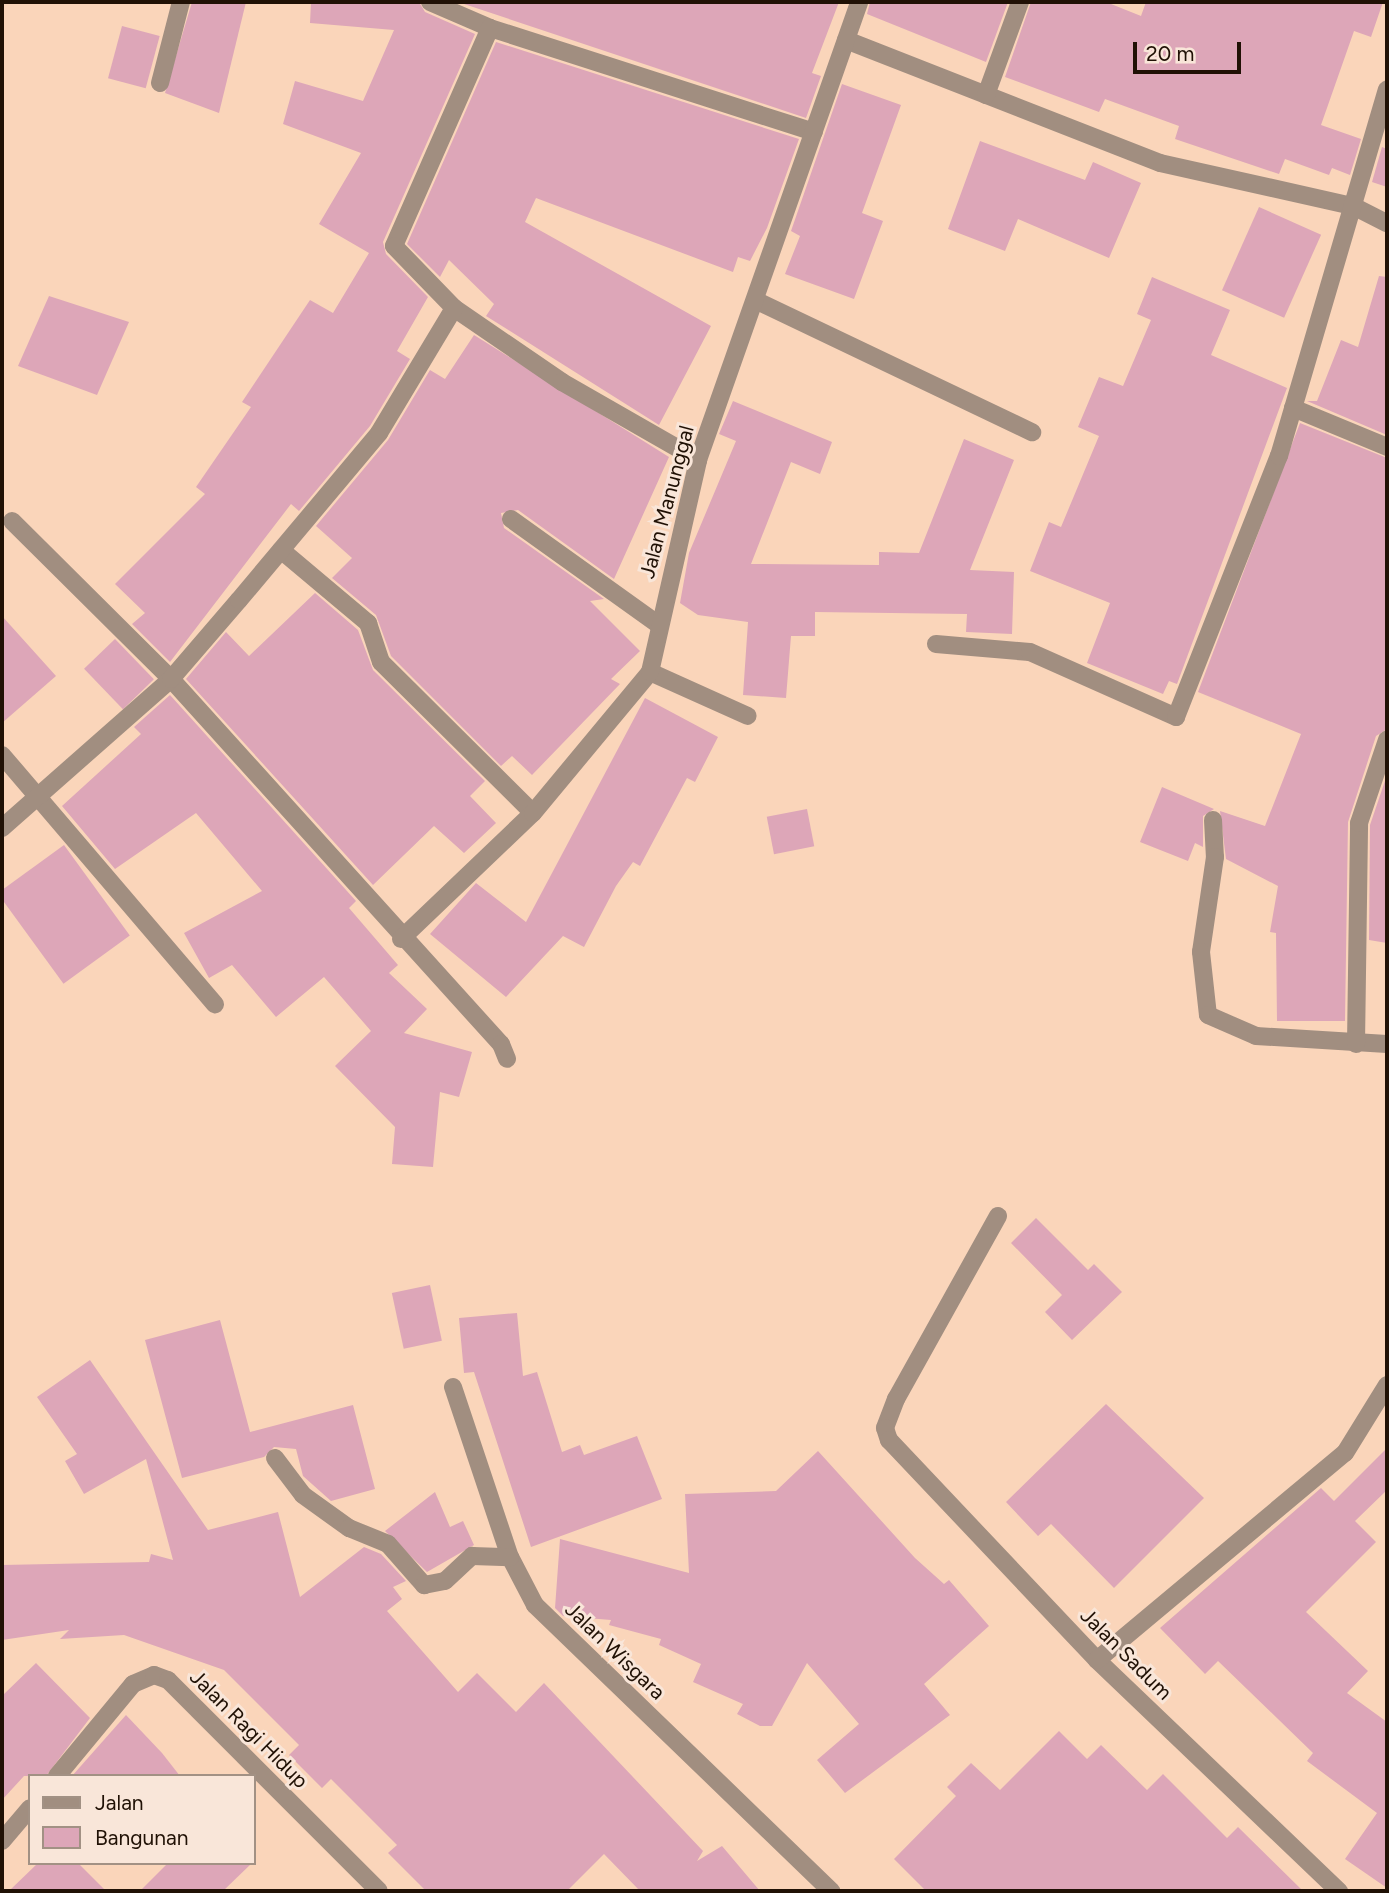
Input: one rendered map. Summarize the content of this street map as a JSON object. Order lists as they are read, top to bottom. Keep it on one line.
{"streets":{"street":["Jalan Manunggal","Jalan Wisgara","Jalan Sadum","Jalan Ragi Hidup"]},"legend":["Jalan","Bangunan"],"scale_bar":"20 m"}
